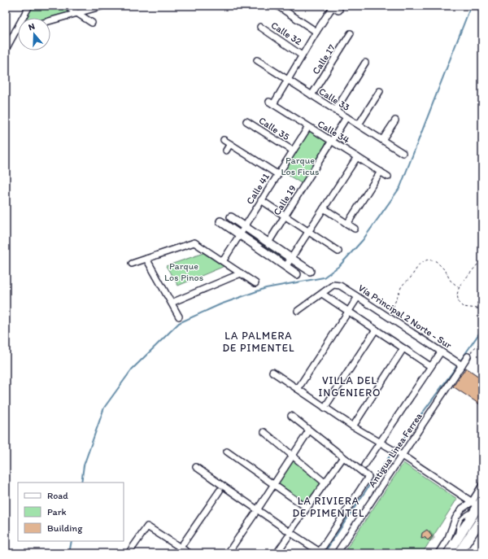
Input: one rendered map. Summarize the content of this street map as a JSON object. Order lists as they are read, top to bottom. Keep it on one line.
{"streets":{"street":["Calle 32","Calle 17","Calle 33","Calle 35","Calle 34","Calle 41","Calle 19","Vía Principal 2 Norte - Sur","Antigua Linea Ferrea"]},"crossings":[["Calle 17","Calle 33"],["Calle 33","Calle 34"],["Calle 33","Calle 19"],["Calle 35","Calle 41"],["Calle 34","Calle 41"],["Calle 34","Calle 19"],["Vía Principal 2 Norte - Sur","Antigua Linea Ferrea"]],"districts":["LA PALMERA DE PIMENTEL","VILLA DEL INGENIERO","LA RIVIERA DE PIMENTEL"],"parks":["Parque Los Ficus","Parque Los Pinos"],"legend":["Road","Park","Building"],"north":"top"}
